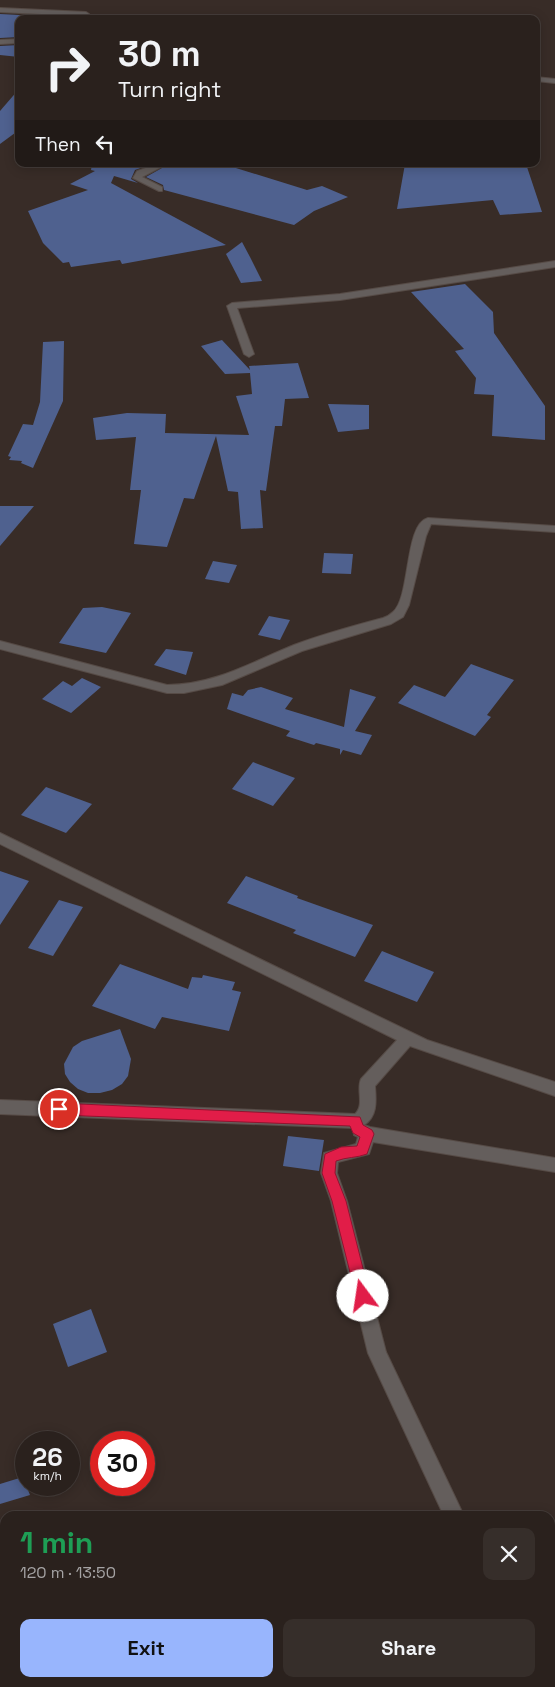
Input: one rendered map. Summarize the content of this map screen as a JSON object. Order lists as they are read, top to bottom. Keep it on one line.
{"page":{"turn":["30 m","Turn right"],"then":"Then","speed":"26 km/h","limit":"30","heading":["1 min","120 m · 13:50"],"buttons":["Exit","Share"]}}
